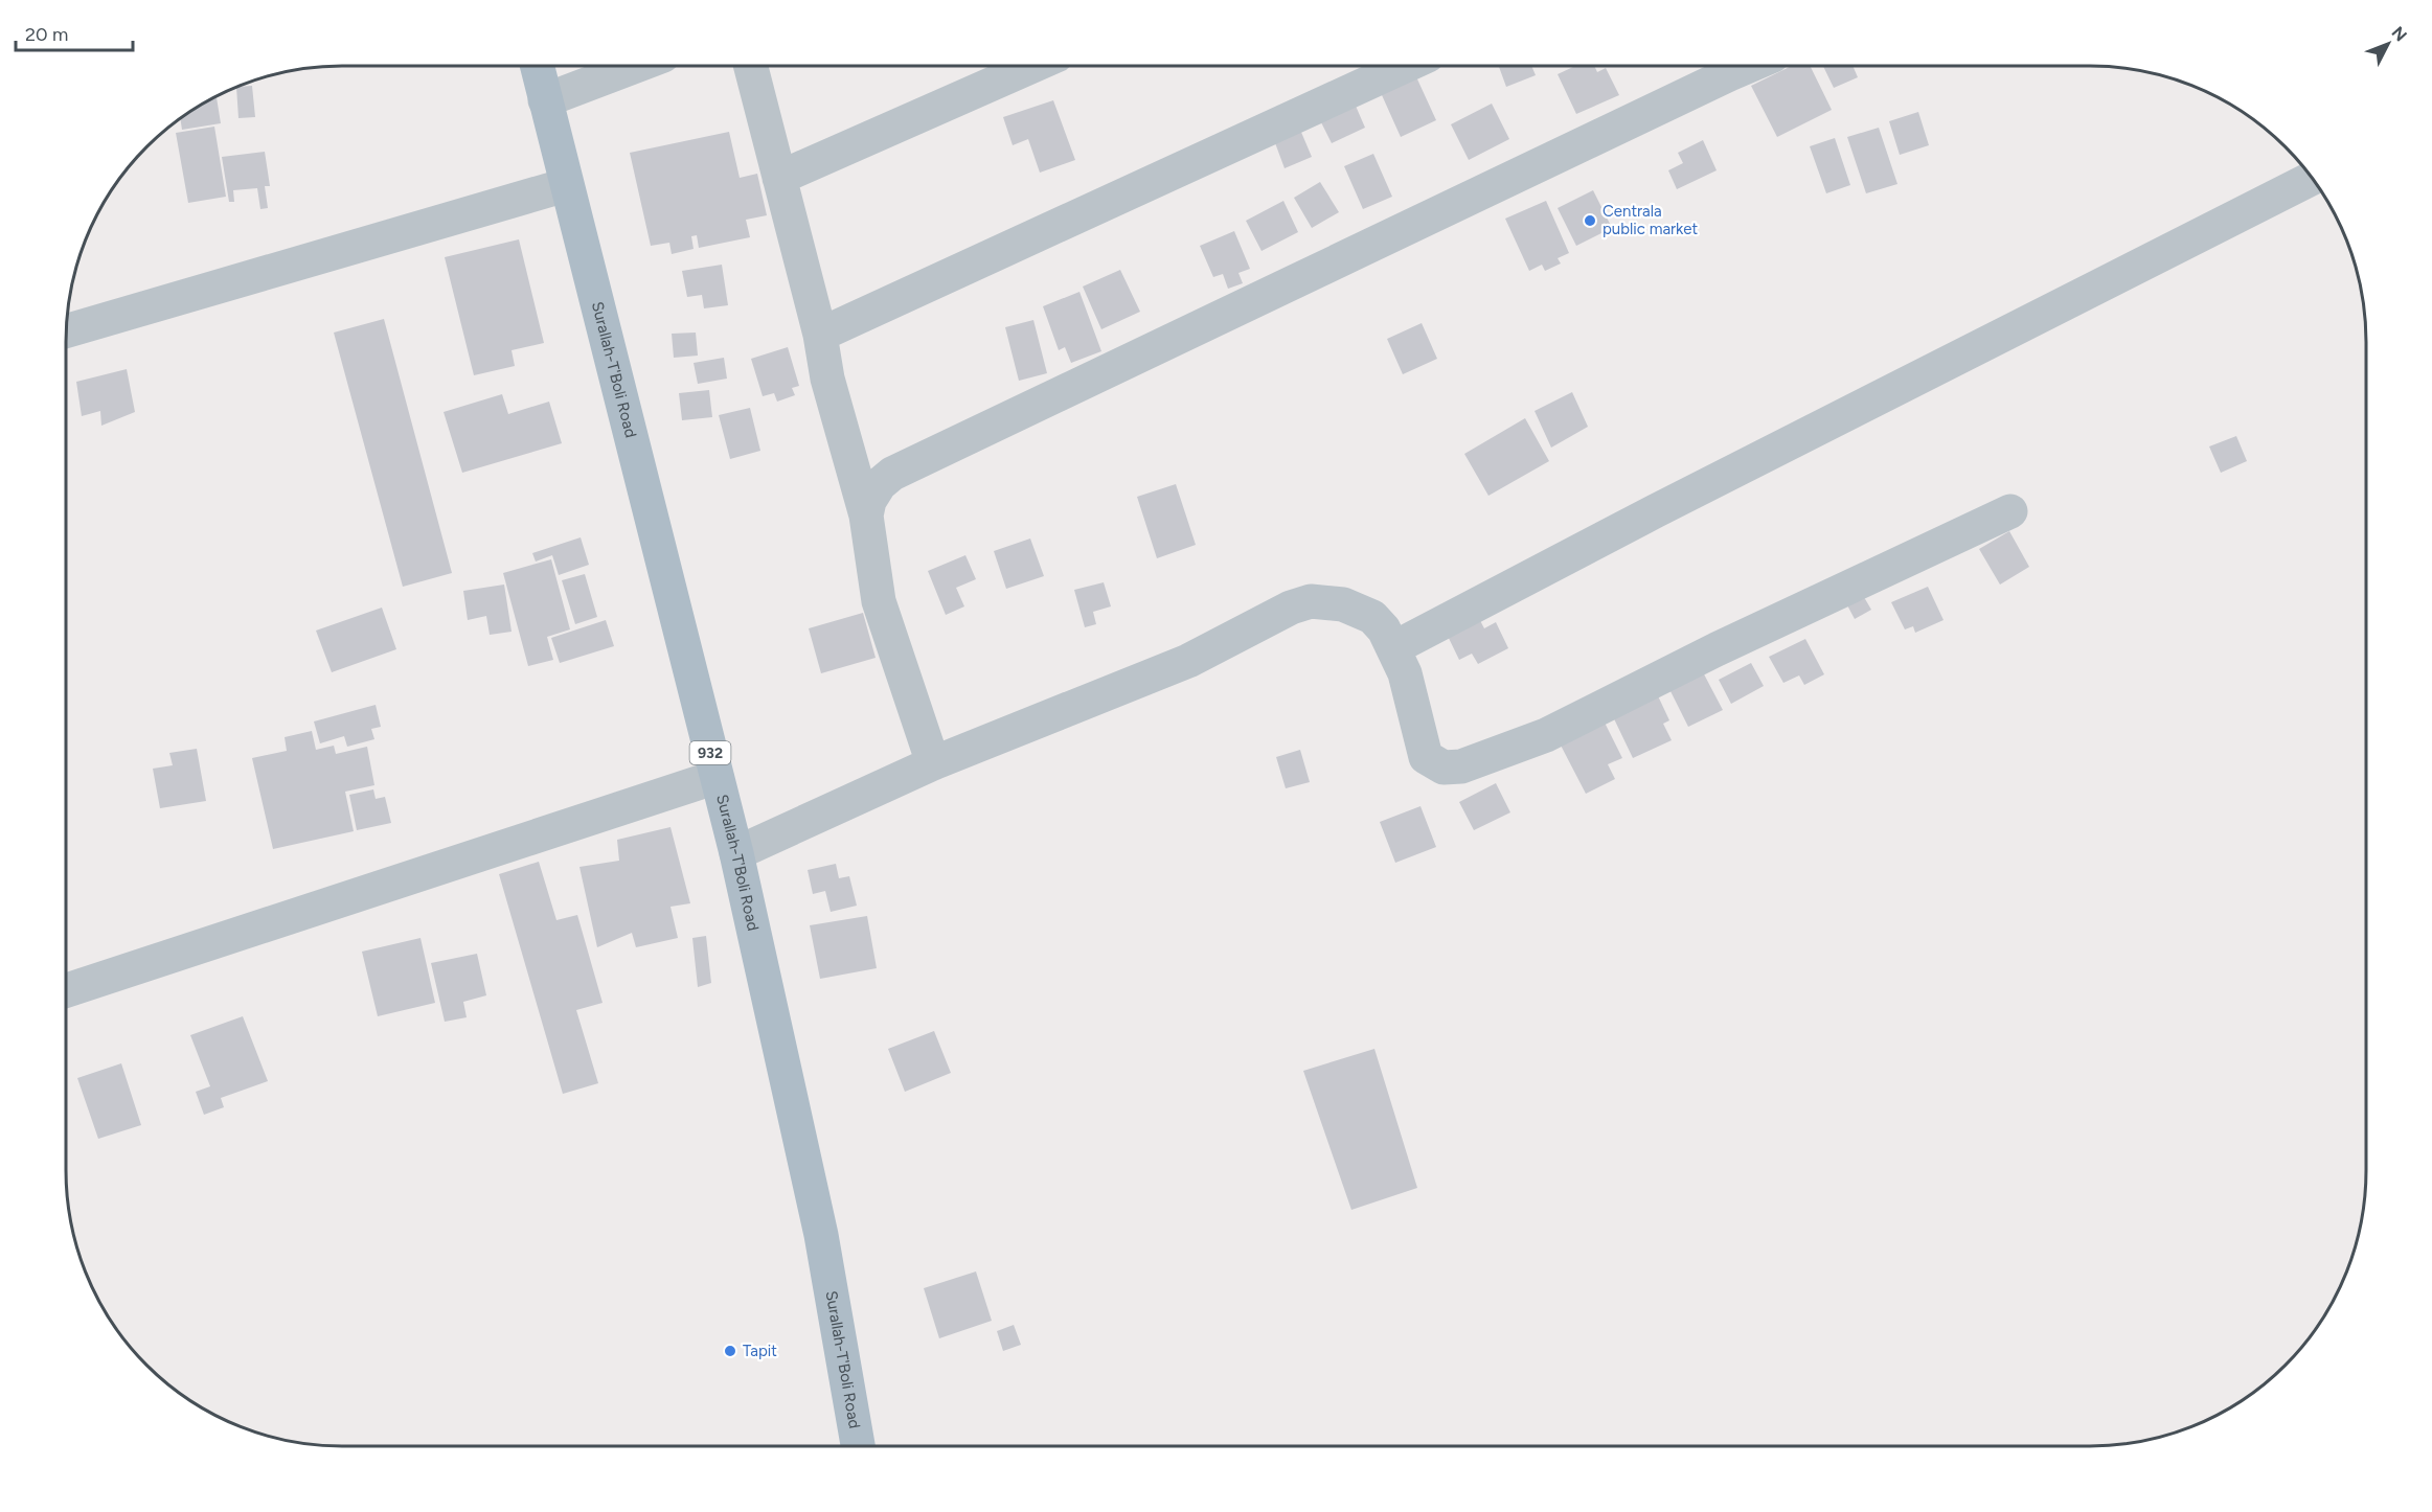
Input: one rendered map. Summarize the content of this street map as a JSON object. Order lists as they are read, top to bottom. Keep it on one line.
{"streets":{"main road":["Surallah-T'Boli Road","932"]},"places":["Centrala public market","Tapit"],"scale_bar":"20 m","north":"top right"}
